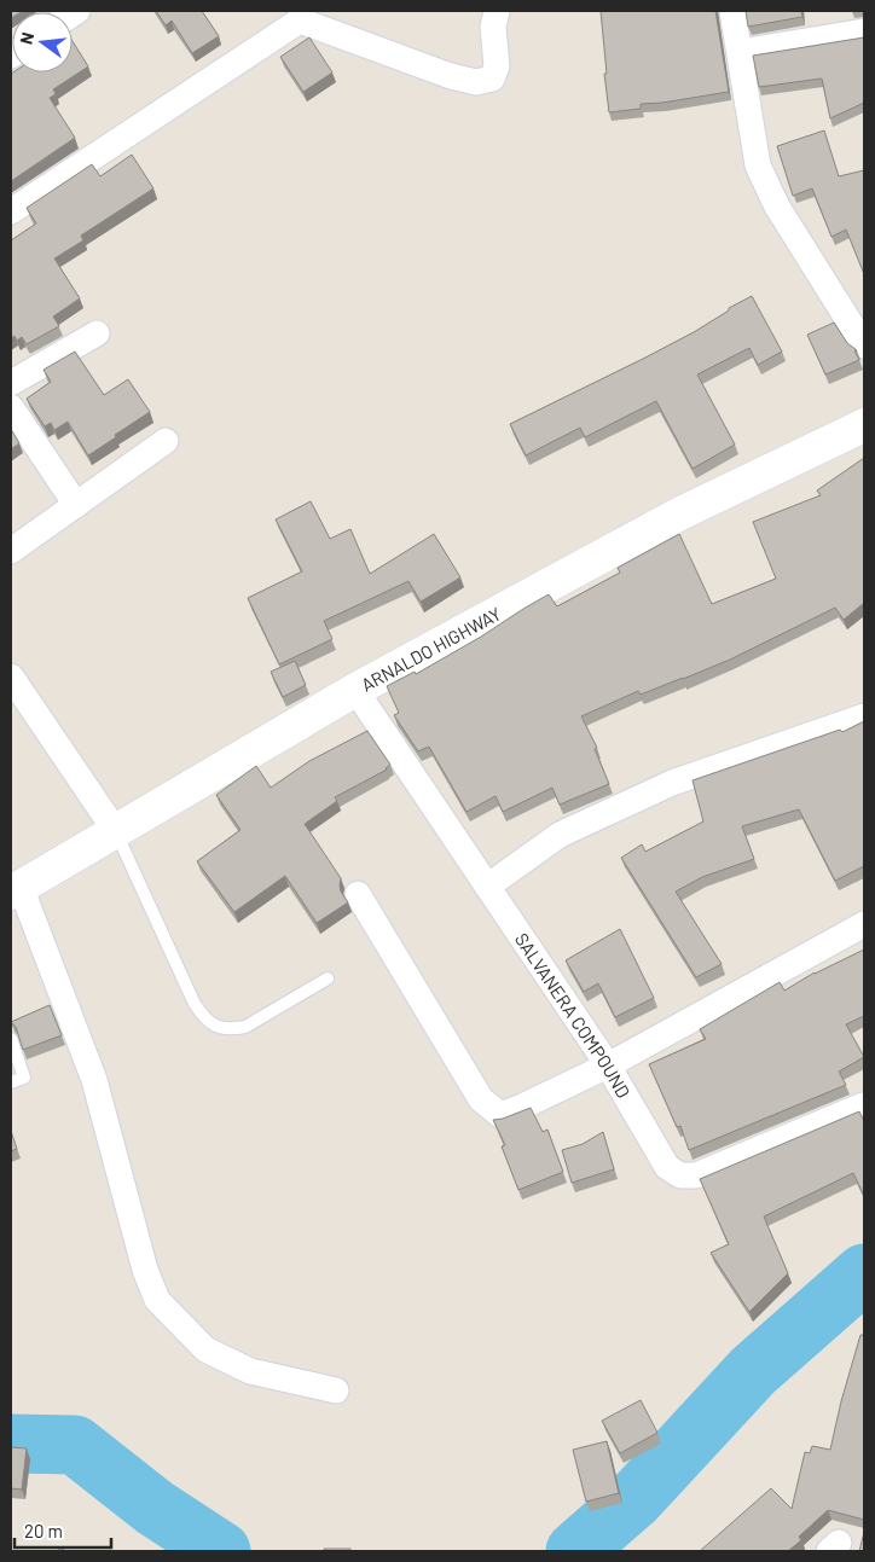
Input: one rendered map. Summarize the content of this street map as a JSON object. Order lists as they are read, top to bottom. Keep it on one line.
{"streets":{"main road":["ARNALDO HIGHWAY"],"street":["SALVANERA COMPOUND"]},"crossings":[["ARNALDO HIGHWAY","SALVANERA COMPOUND"]],"scale_bar":"20 m","north":"left"}
